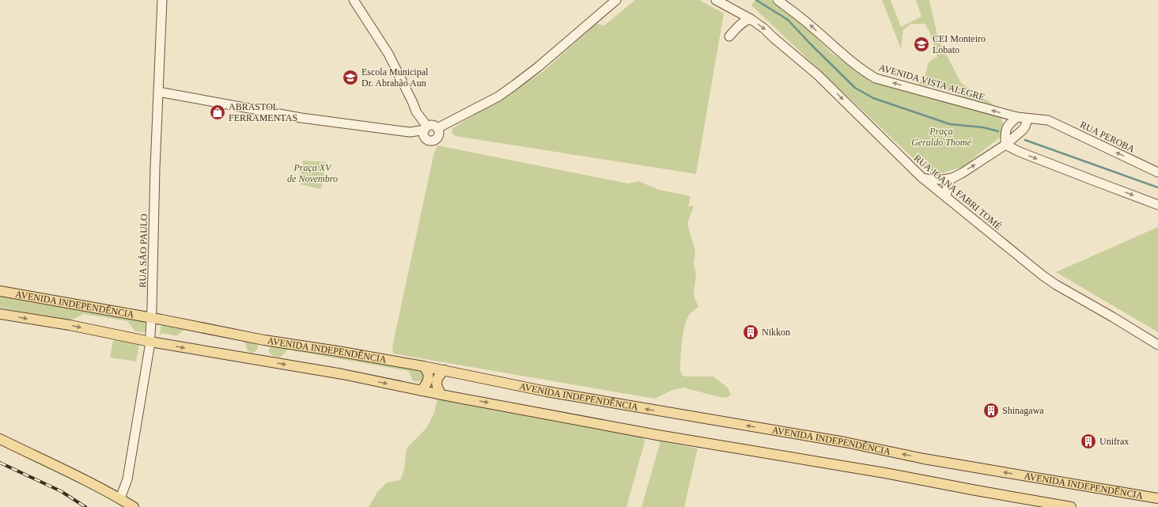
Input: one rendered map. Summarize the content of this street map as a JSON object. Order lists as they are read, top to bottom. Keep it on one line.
{"streets":{"main road":["AVENIDA INDEPENDÊNCIA"],"street":["AVENIDA VISTA ALEGRE","RUA PEROBA","RUA JOANA FABRI TOMÉ","RUA SÃO PAULO"]},"crossings":[["AVENIDA VISTA ALEGRE","RUA PEROBA"],["RUA SÃO PAULO","AVENIDA INDEPENDÊNCIA"]],"one_way":["AVENIDA VISTA ALEGRE","RUA JOANA FABRI TOMÉ"],"parks":["Praça Geraldo Thomé","Praça XV de Novembro"],"places":{"school or university":["CEI Monteiro Lobato","Escola Municipal Dr. Abrahão Aun"],"shop":["ABRASTOL FERRAMENTAS"],"building":["Nikkon","Shinagawa","Unifrax"]}}
